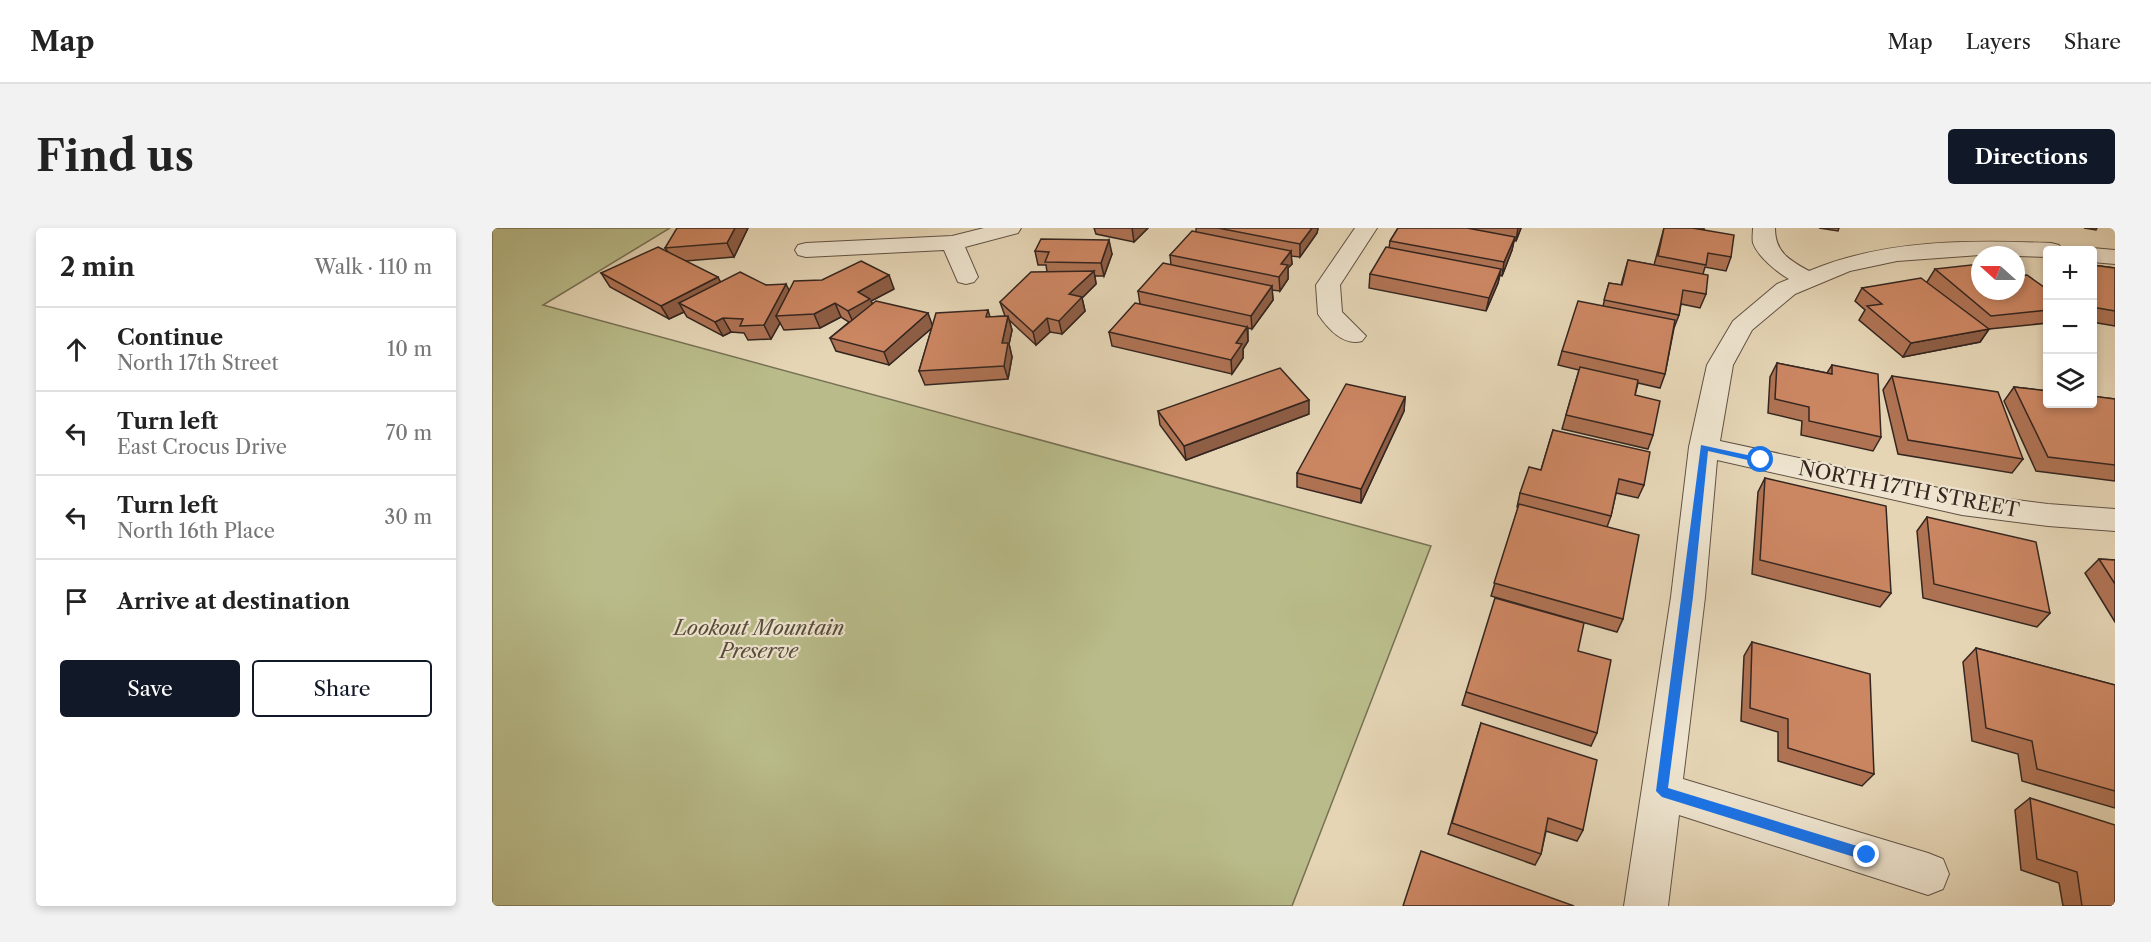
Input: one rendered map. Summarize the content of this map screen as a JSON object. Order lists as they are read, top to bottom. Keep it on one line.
{"streets":{"street":["NORTH 17TH STREET"]},"parks":["Lookout Mountain Preserve"],"north":"left","page":{"header":"Map","nav":["Map","Layers","Share"],"buttons":["Directions",["Save","Share"]],"title":"Find us","heading":["2 min","Walk · 110 m"],"map_buttons":["+","−"],"list":[["Continue","North 17th Street","10 m"],["Turn left","East Crocus Drive","70 m"],["Turn left","North 16th Place","30 m"],"Arrive at destination"]}}
